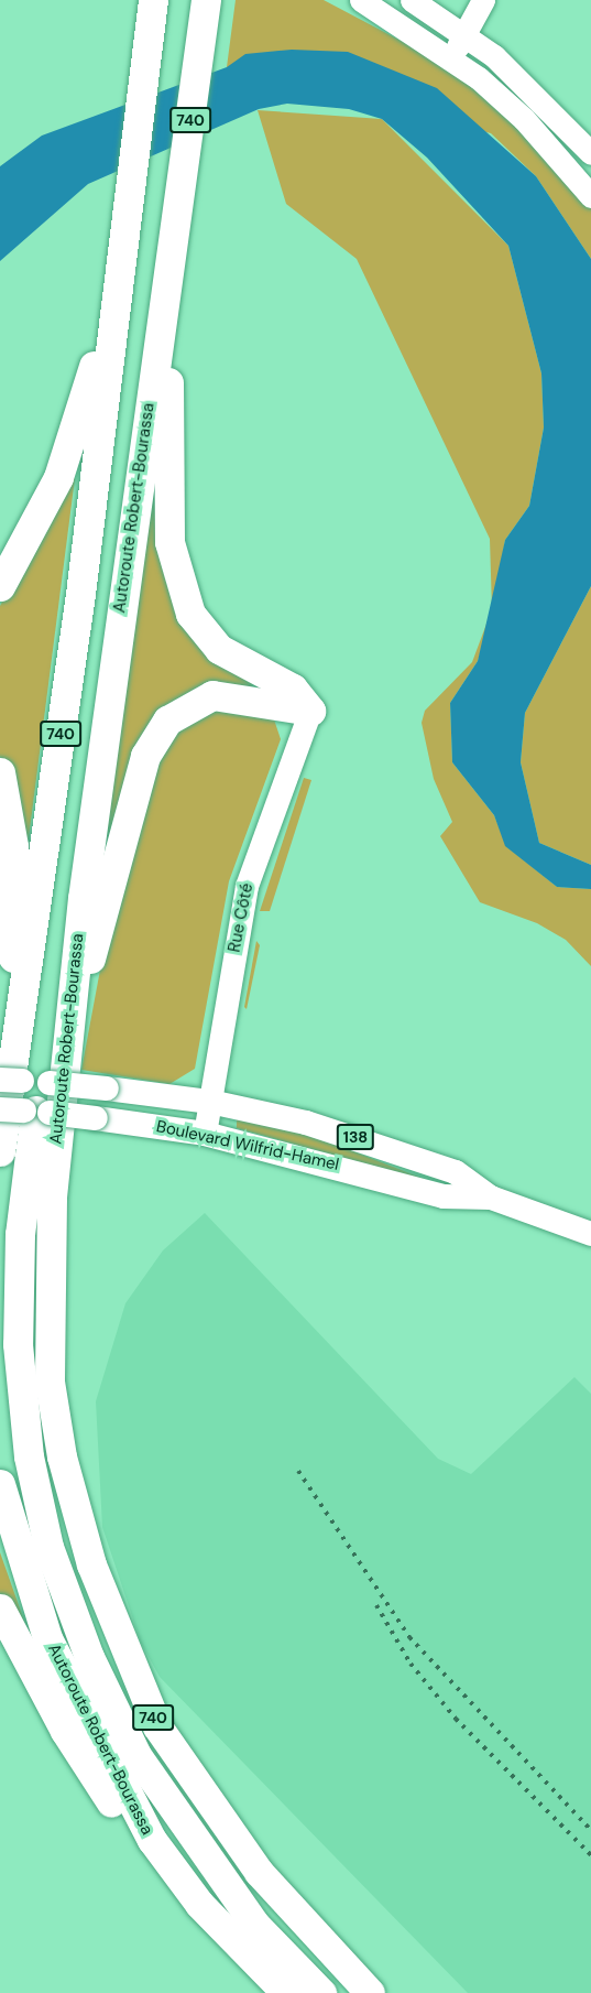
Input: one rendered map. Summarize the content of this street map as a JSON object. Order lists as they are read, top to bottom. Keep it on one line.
{"streets":{"highway":["740","Autoroute Robert-Bourassa"],"main road":["Rue Côté","138","Boulevard Wilfrid-Hamel"]},"crossings":[["Rue Côté","Boulevard Wilfrid-Hamel"]]}
